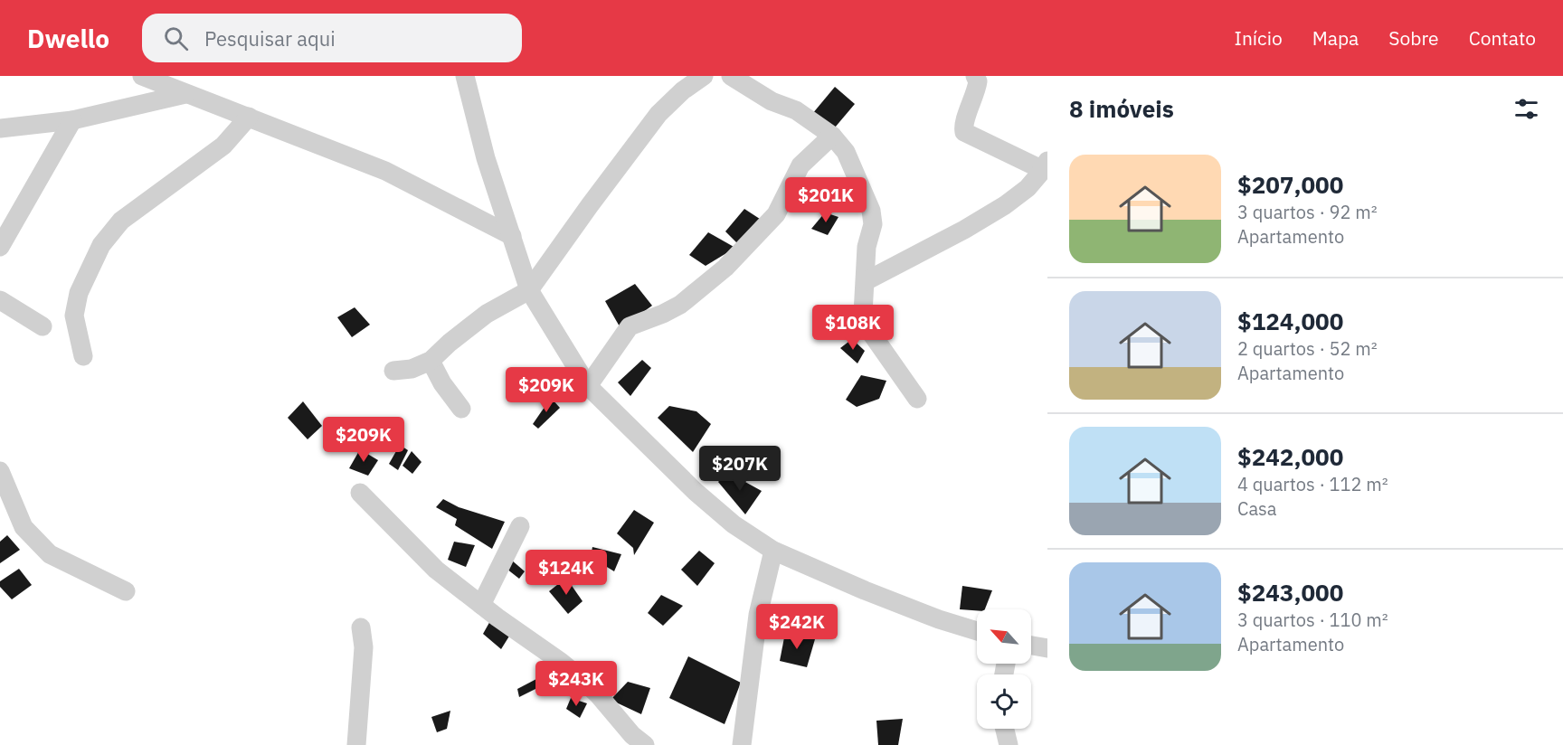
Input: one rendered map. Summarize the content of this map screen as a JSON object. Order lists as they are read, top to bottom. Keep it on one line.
{"north":"top left","page":{"header":"Dwello","search":"Pesquisar aqui","nav":["Início","Mapa","Sobre","Contato"],"heading":"8 imóveis","list":[{"name":"$207,000","note":"3 quartos · 92 m² · Apartamento"},{"name":"$124,000","note":"2 quartos · 52 m² · Apartamento"},{"name":"$242,000","note":"4 quartos · 112 m² · Casa"},{"name":"$243,000","note":"3 quartos · 110 m² · Apartamento"}],"price":["$201K","$108K","$209K","$209K","$207K","$124K","$242K","$243K"]}}
